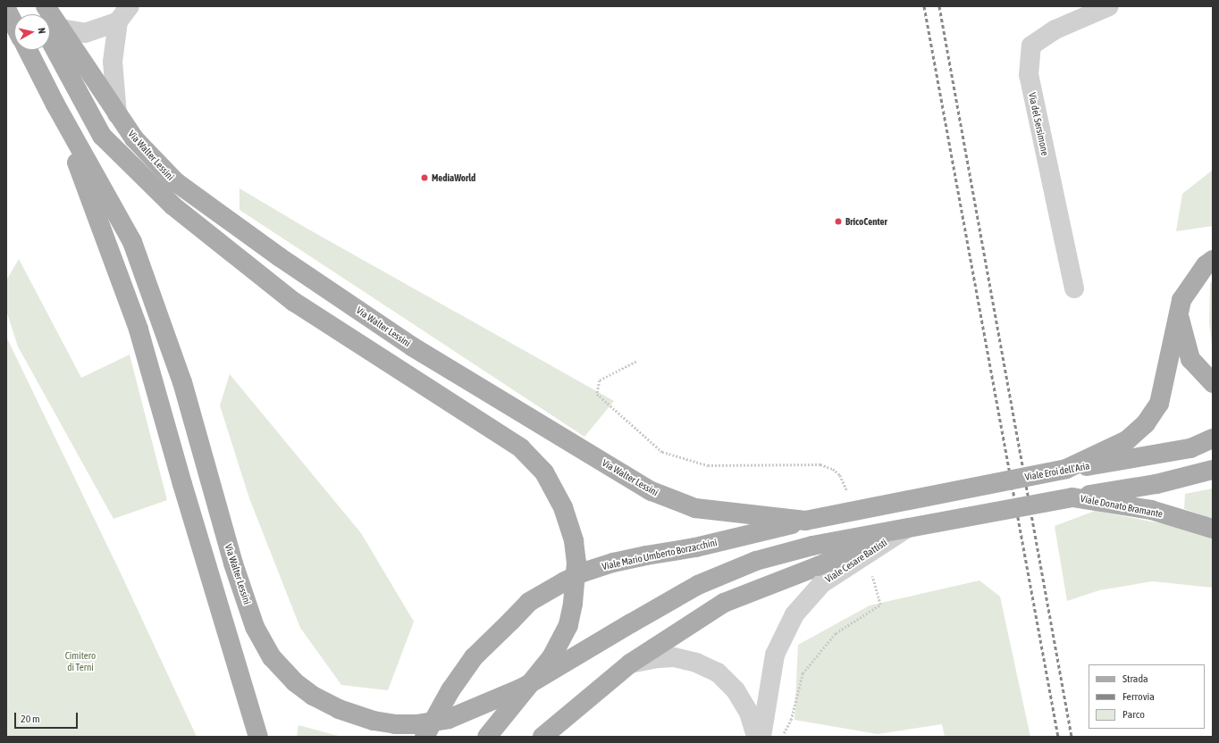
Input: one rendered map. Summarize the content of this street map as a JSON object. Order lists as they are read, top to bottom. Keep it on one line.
{"streets":{"main road":["Via Walter Lessini","Viale Eroi dell'Aria","Viale Donato Bramante","Viale Mario Umberto Borzacchini"],"street":["Via del Sersimone","Viale Cesare Battisti"]},"crossings":[["Via Walter Lessini","Viale Mario Umberto Borzacchini"],["Viale Eroi dell'Aria","Viale Mario Umberto Borzacchini"]],"parks":["Cimitero di Terni"],"places":["MediaWorld","BricoCenter"],"legend":["Strada","Ferrovia","Parco"],"scale_bar":"20 m","north":"right"}
